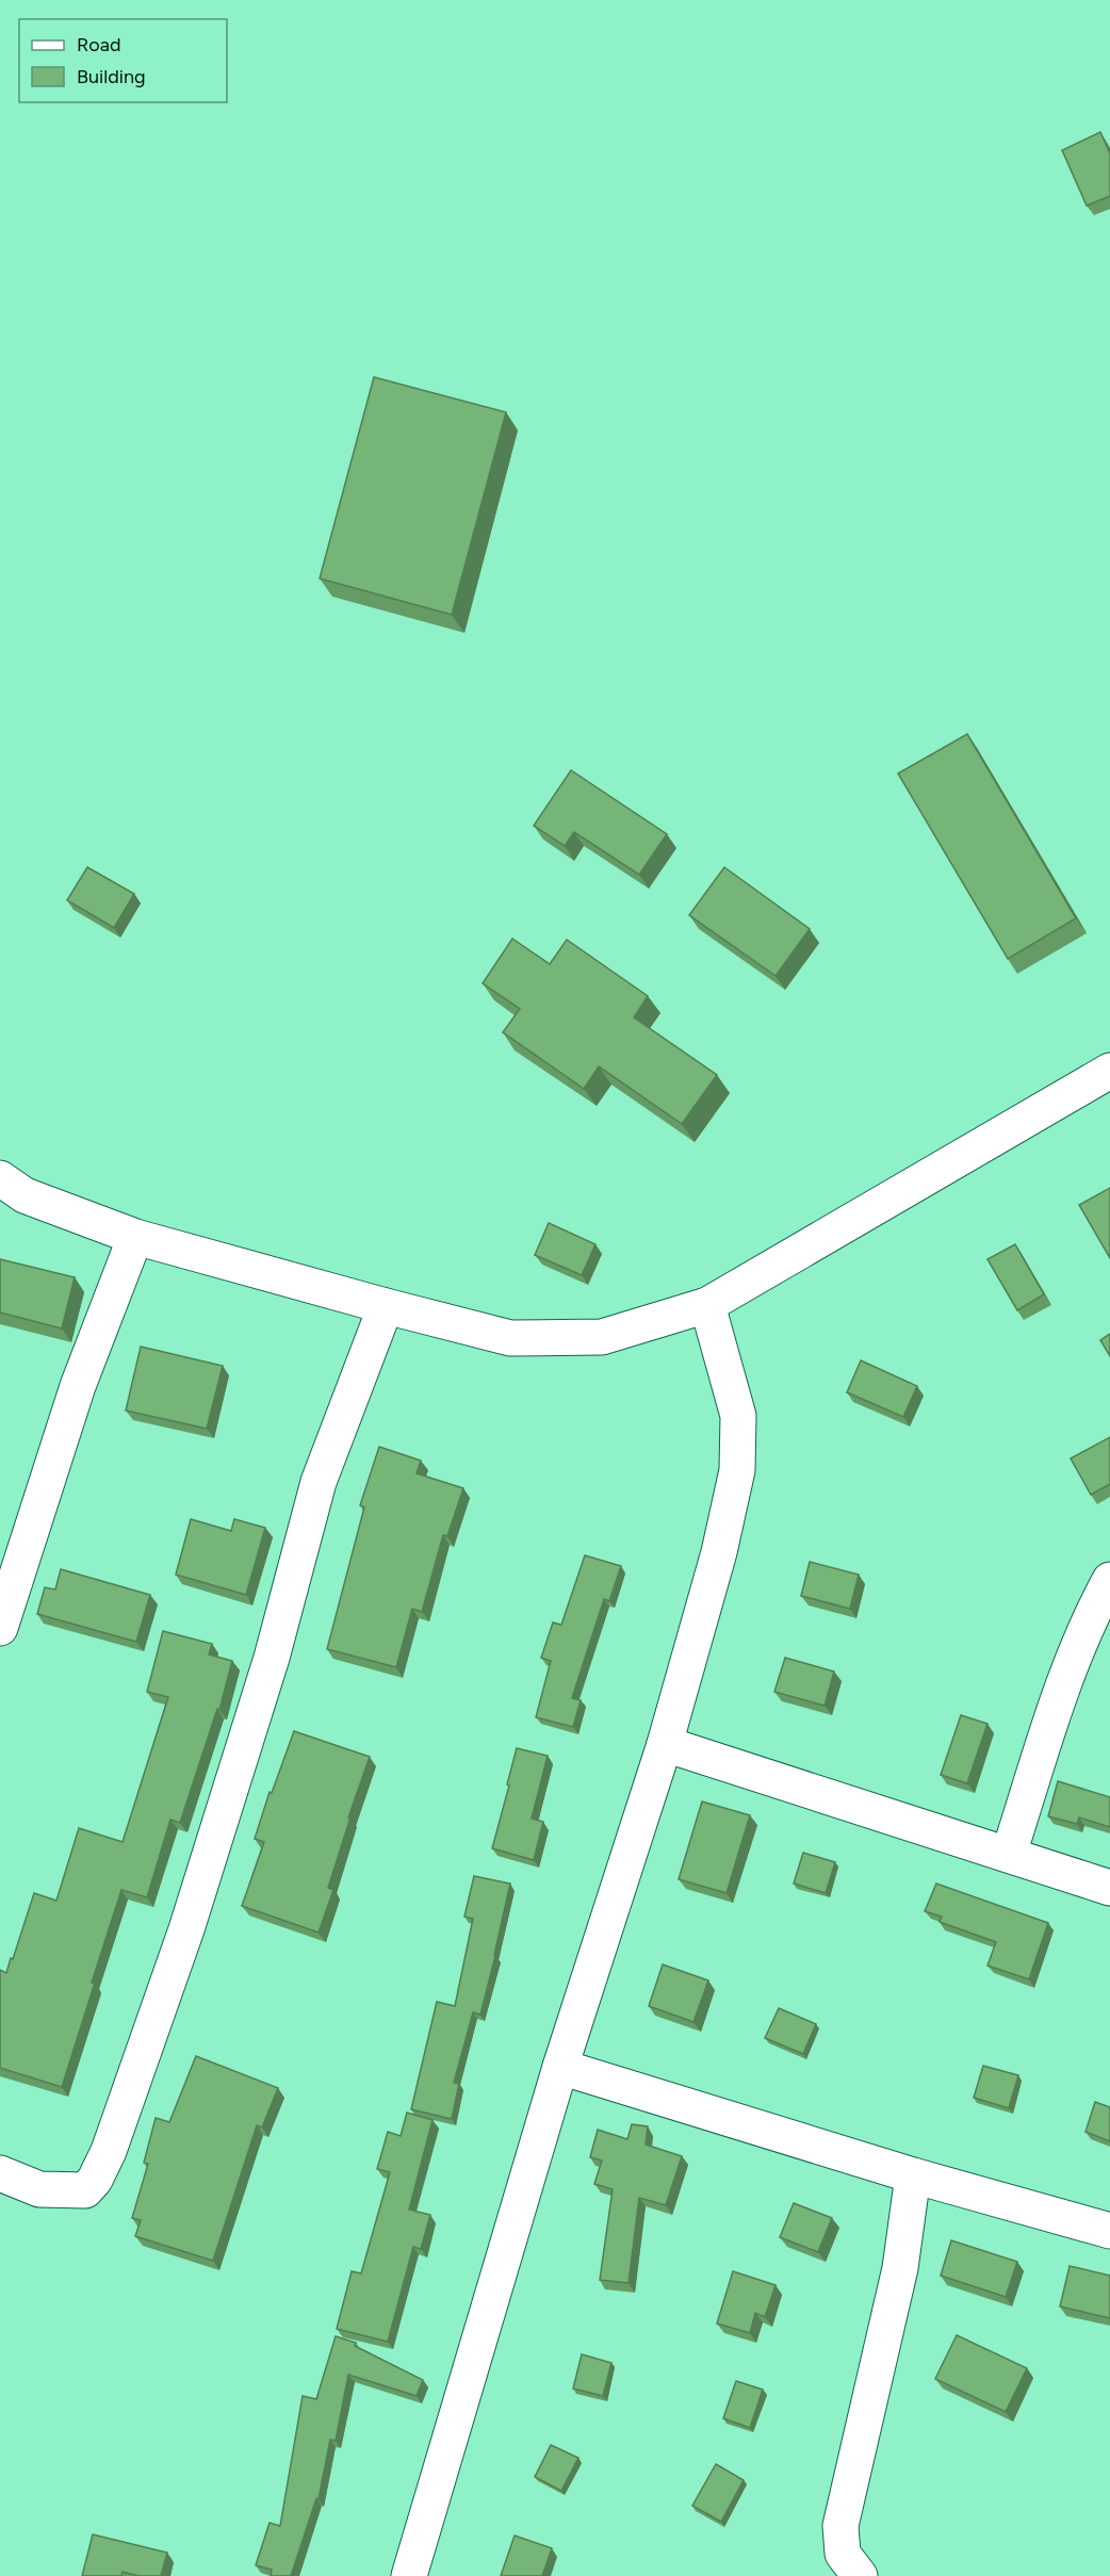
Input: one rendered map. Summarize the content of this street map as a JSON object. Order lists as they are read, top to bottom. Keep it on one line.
{"legend":["Road","Building"]}
